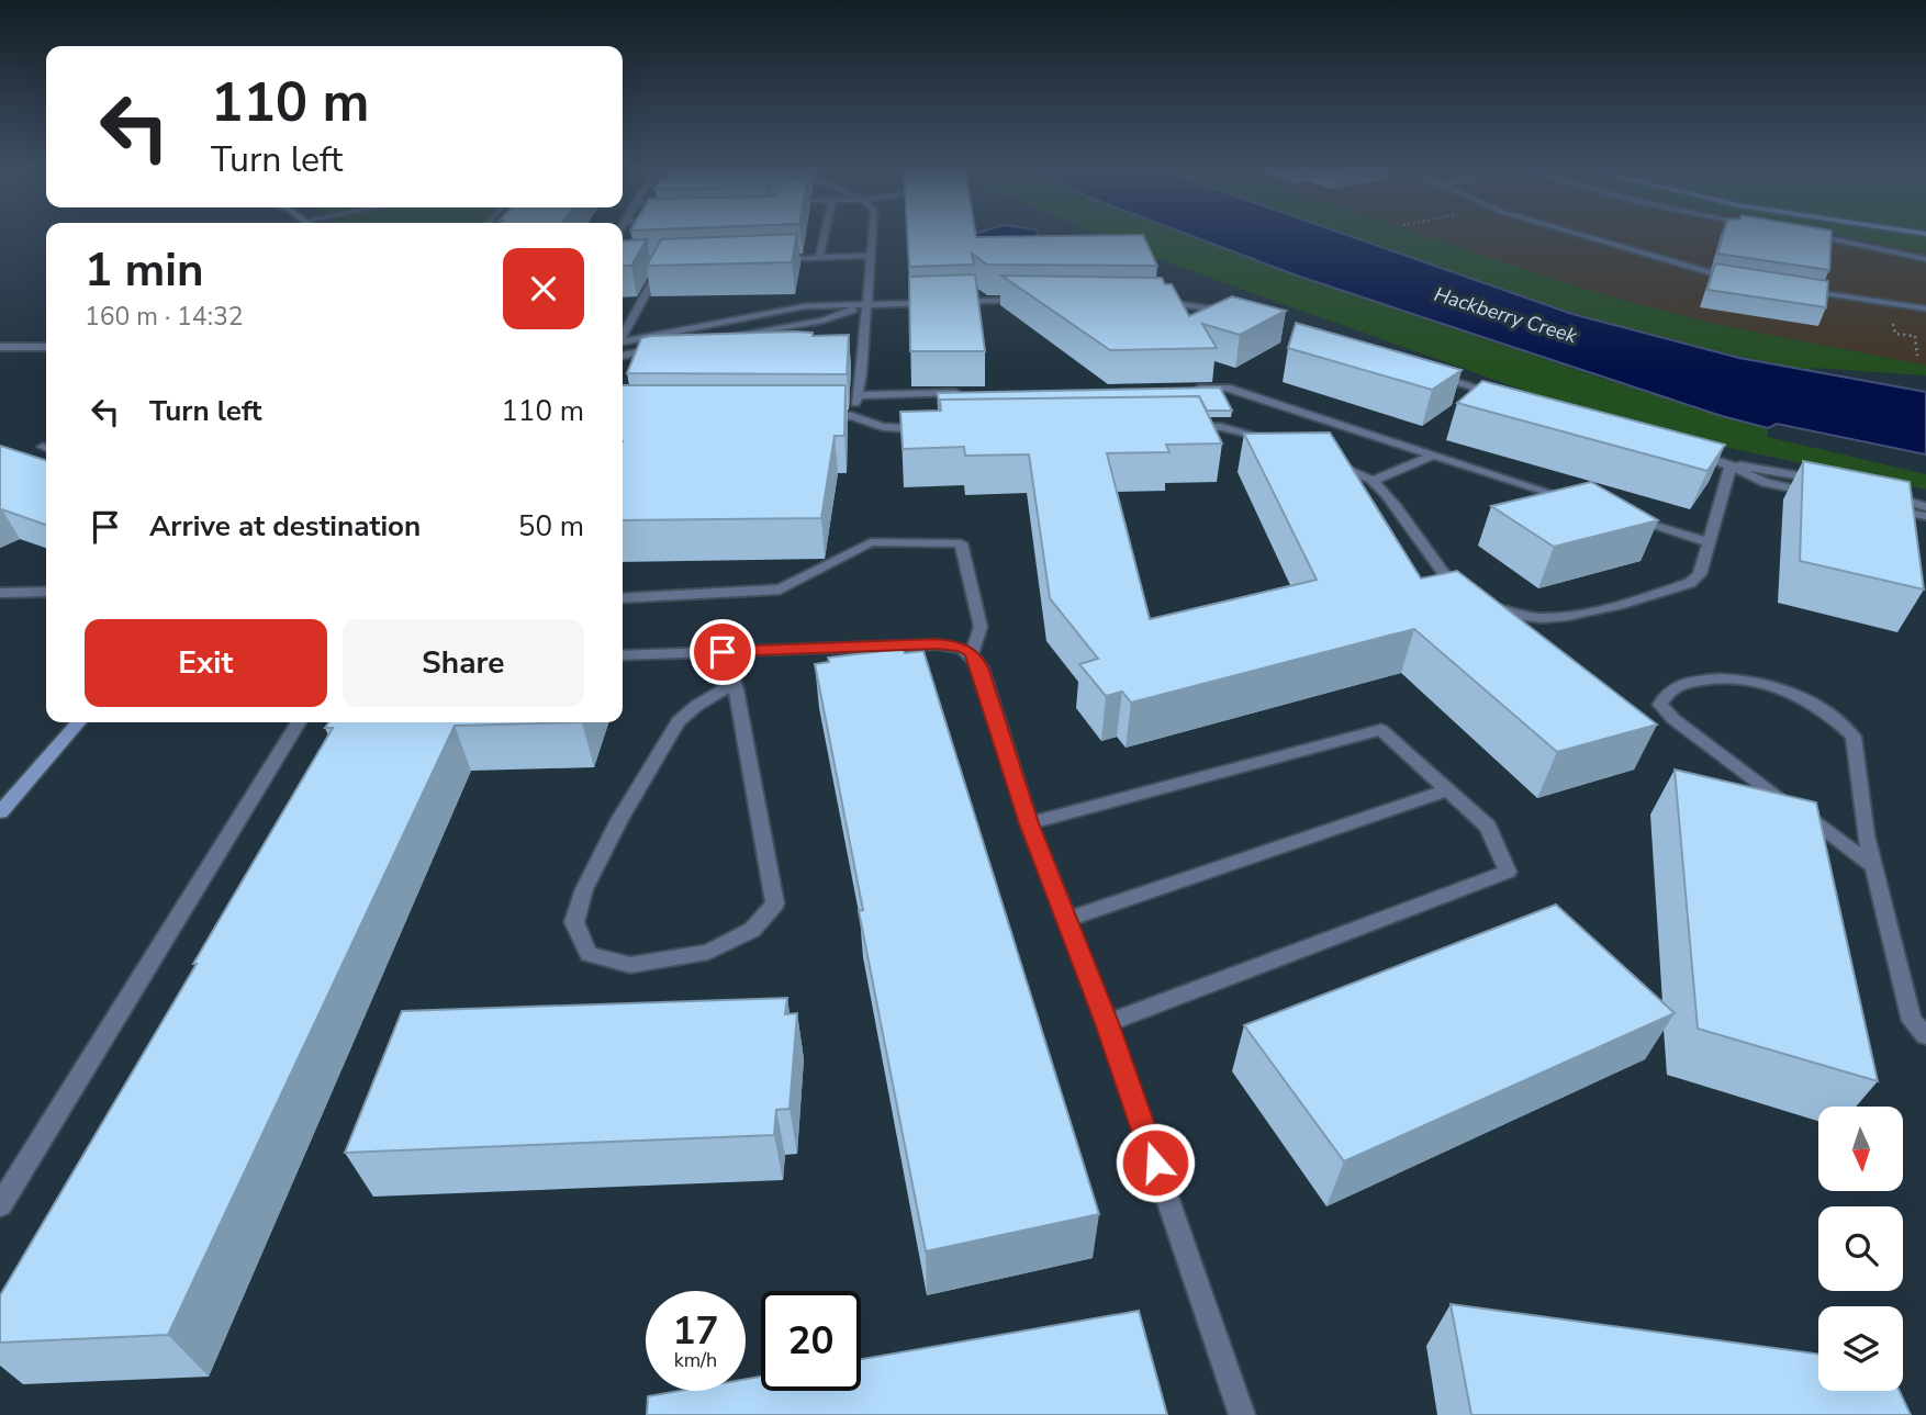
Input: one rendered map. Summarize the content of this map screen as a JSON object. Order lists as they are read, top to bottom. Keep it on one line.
{"water":["Hackberry Creek"],"north":"bottom","page":{"turn":["110 m","Turn left"],"heading":["1 min","160 m · 14:32"],"list":[{"name":"Turn left","value":"110 m"},{"name":"Arrive at destination","value":"50 m"}],"buttons":["Exit","Share"],"speed":"17 km/h","limit":"20"}}
